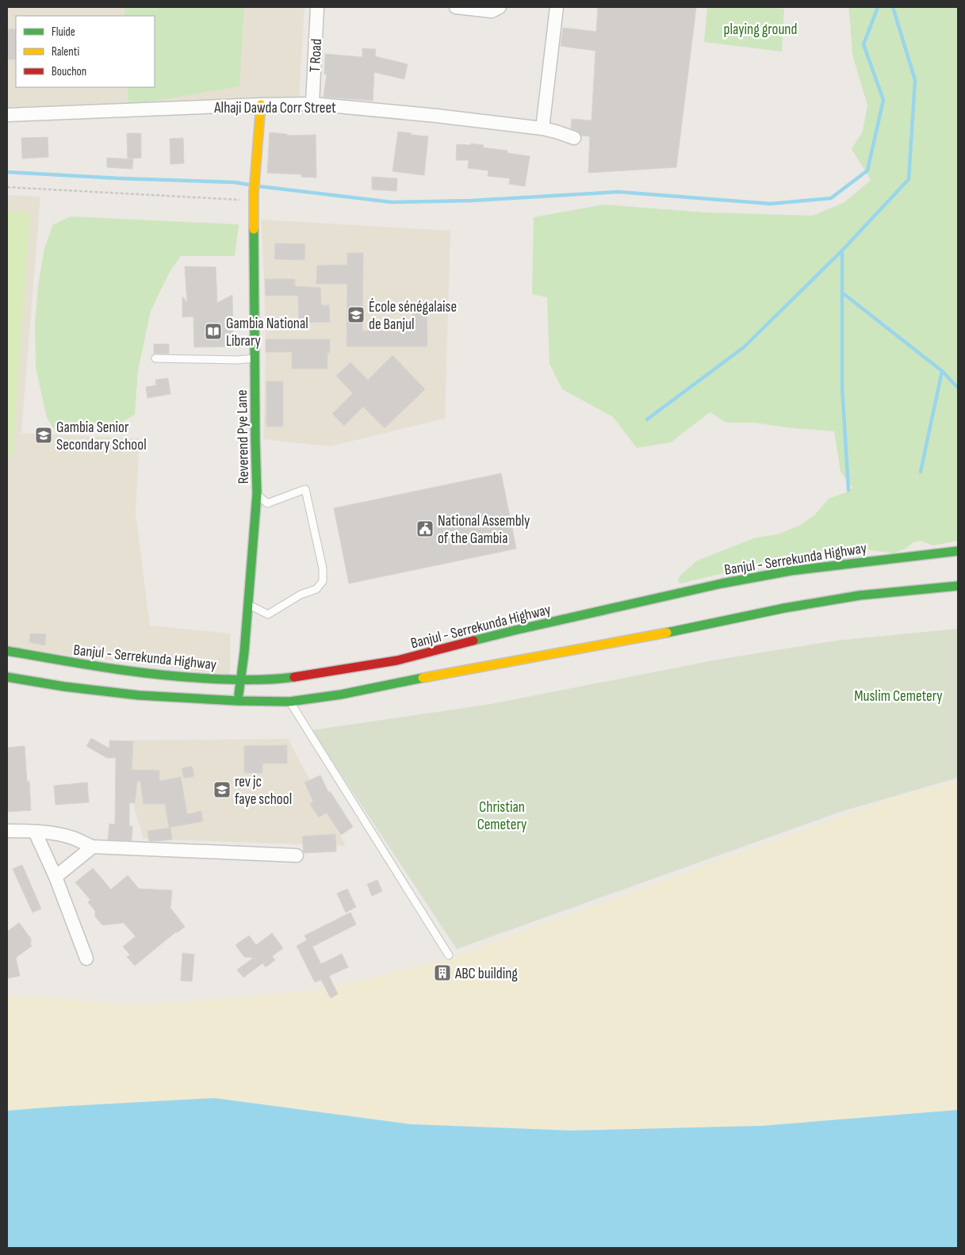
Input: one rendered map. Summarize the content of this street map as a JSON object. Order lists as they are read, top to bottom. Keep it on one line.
{"streets":{"main road":["Reverend Pye Lane","Banjul - Serrekunda Highway"],"street":["T Road","Alhaji Dawda Corr Street"]},"crossings":[["T Road","Alhaji Dawda Corr Street"],["Alhaji Dawda Corr Street","Reverend Pye Lane"],["Reverend Pye Lane","Banjul - Serrekunda Highway"]],"parks":["playing ground","Muslim Cemetery","Christian Cemetery"],"places":{"school or university":["École sénégalaise de Banjul","Gambia Senior Secondary School","rev jc faye school"],"library":["Gambia National Library"],"public building":["National Assembly of the Gambia"],"building":["ABC building"]},"legend":["Fluide","Ralenti","Bouchon"]}
